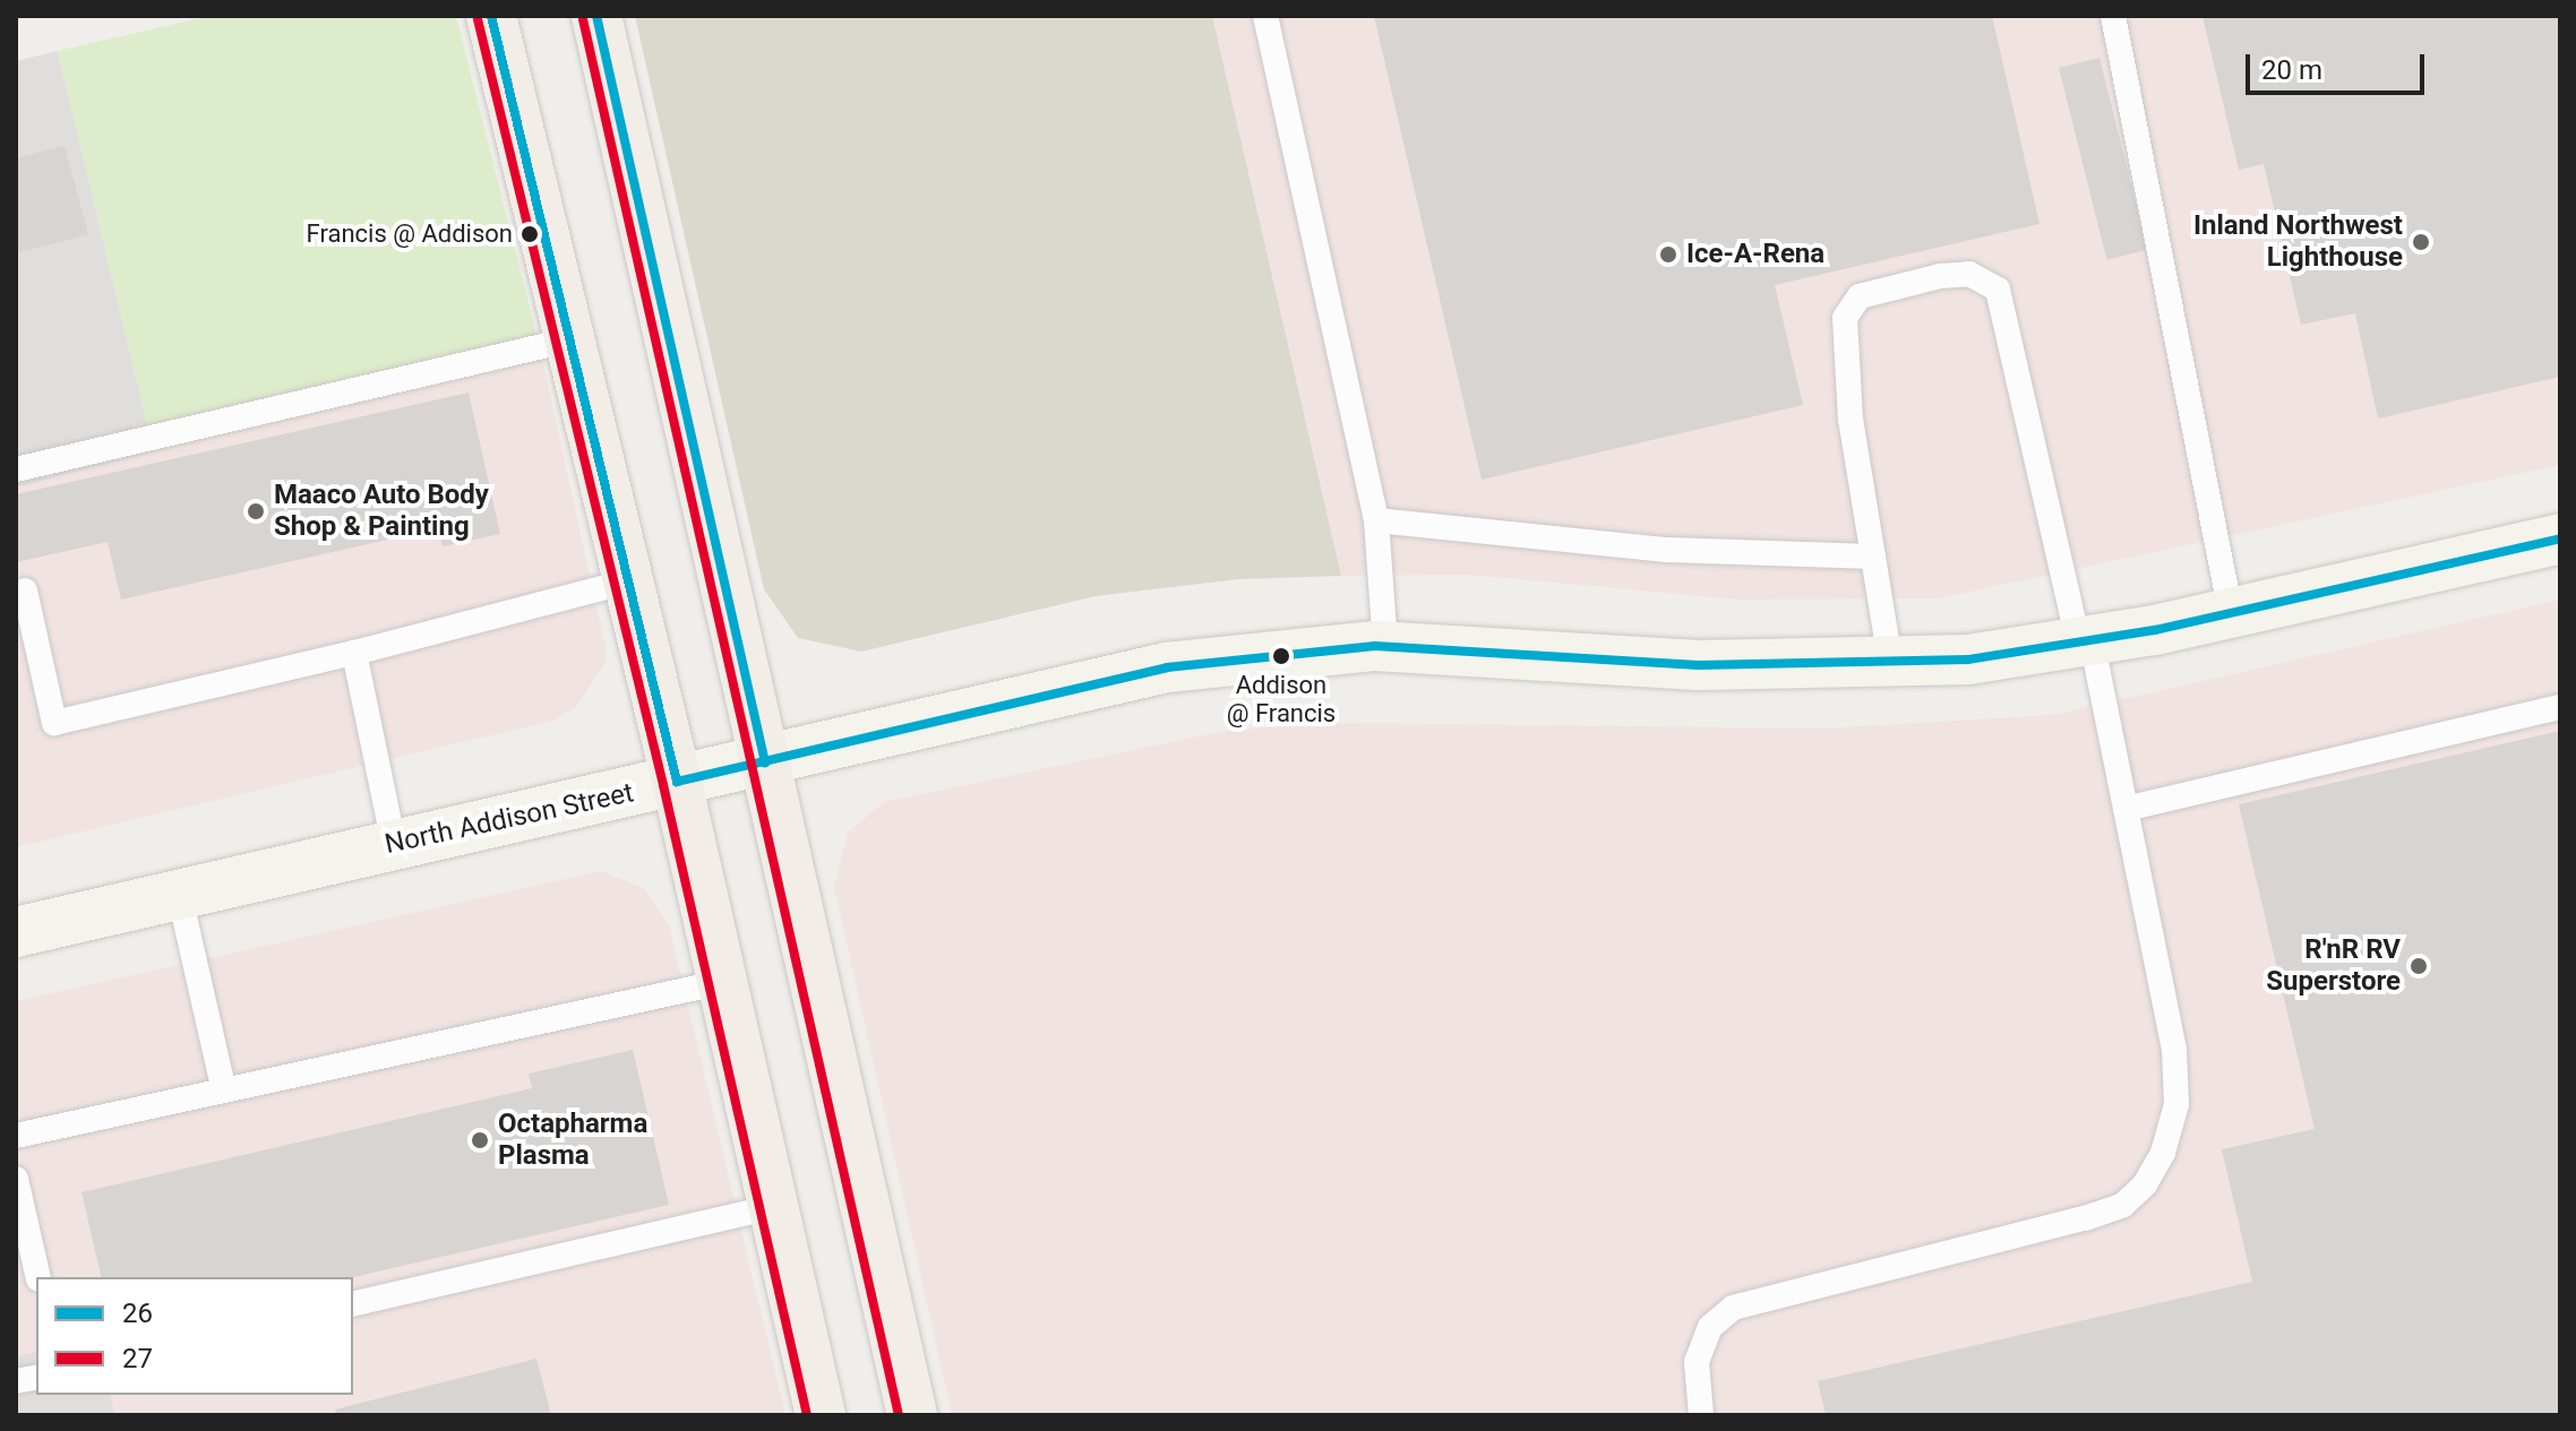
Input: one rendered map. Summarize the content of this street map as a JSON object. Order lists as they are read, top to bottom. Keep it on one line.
{"streets":{"street":["North Addison Street"]},"places":["Francis @ Addison","Inland Northwest Lighthouse","Ice-A-Rena","Maaco Auto Body Shop & Painting","Addison @ Francis","R'nR RV Superstore","Octapharma Plasma"],"lines":["transit line 26","transit line 27"],"legend":["26","27"],"scale_bar":"20 m"}
